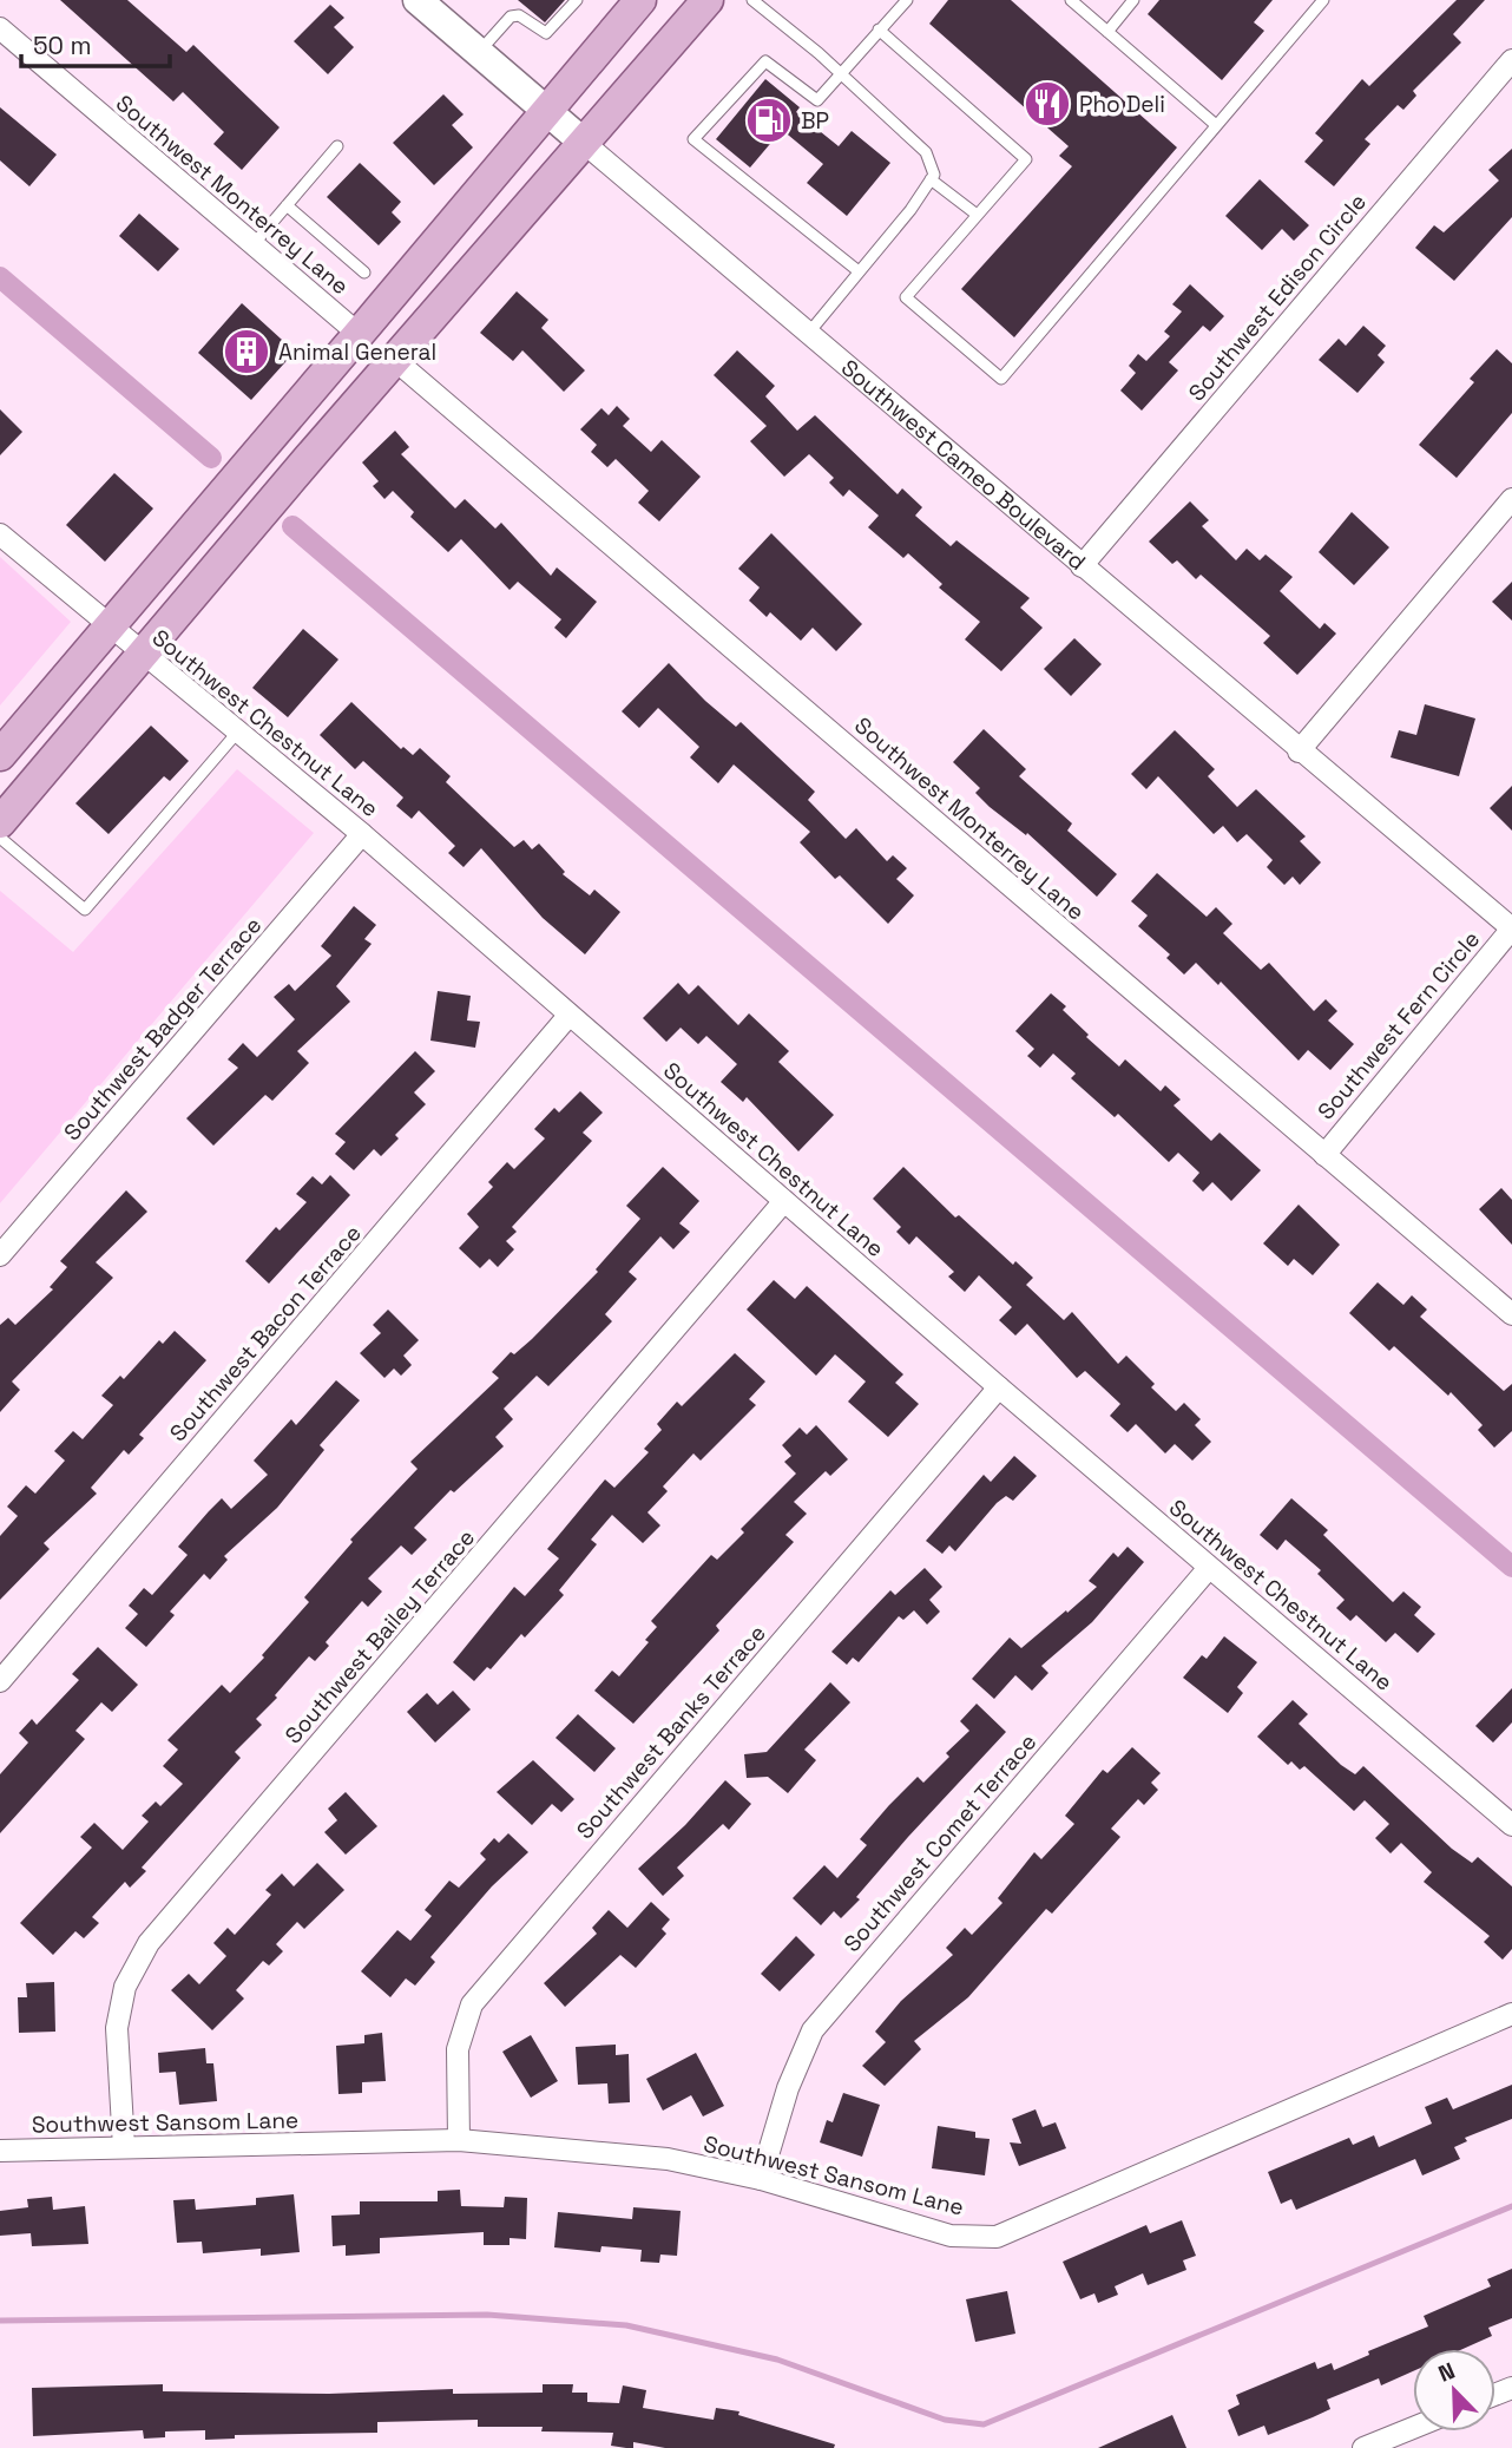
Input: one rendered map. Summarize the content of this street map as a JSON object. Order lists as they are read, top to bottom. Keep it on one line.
{"streets":{"street":["Southwest Monterrey Lane","Southwest Edison Circle","Southwest Cameo Boulevard","Southwest Chestnut Lane","Southwest Fern Circle","Southwest Badger Terrace","Southwest Bacon Terrace","Southwest Bailey Terrace","Southwest Banks Terrace","Southwest Comet Terrace","Southwest Sansom Lane"]},"crossings":[["Southwest Monterrey Lane","Southwest Fern Circle"],["Southwest Edison Circle","Southwest Cameo Boulevard"],["Southwest Cameo Boulevard","Southwest Fern Circle"],["Southwest Chestnut Lane","Southwest Badger Terrace"],["Southwest Chestnut Lane","Southwest Bacon Terrace"],["Southwest Chestnut Lane","Southwest Bailey Terrace"],["Southwest Chestnut Lane","Southwest Banks Terrace"],["Southwest Chestnut Lane","Southwest Comet Terrace"],["Southwest Bailey Terrace","Southwest Sansom Lane"],["Southwest Banks Terrace","Southwest Sansom Lane"],["Southwest Comet Terrace","Southwest Sansom Lane"]],"places":{"restaurant":["Pho Deli"],"fuel station":["BP"],"building":["Animal General"]},"scale_bar":"50 m","north":"top left"}
